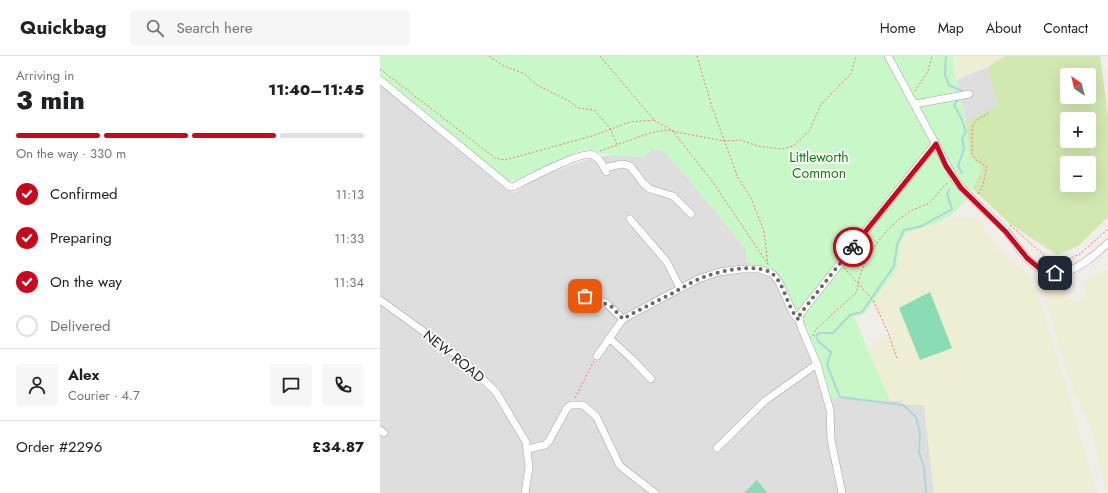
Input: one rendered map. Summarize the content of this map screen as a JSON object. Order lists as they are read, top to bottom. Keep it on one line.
{"streets":{"street":["NEW ROAD"]},"parks":["Littleworth Common"],"north":"top left","page":{"header":"Quickbag","search":"Search here","nav":["Home","Map","About","Contact"],"heading":["3 min","Arriving in","11:40–11:45"],"panel":["Alex","Courier · 4.7","Order #2296","£34.87"],"map_buttons":["+","−"],"bar":"On the way · 330 m","list":[["Confirmed","11:13"],["Preparing","11:33"],["On the way","11:34"],"Delivered"]}}
